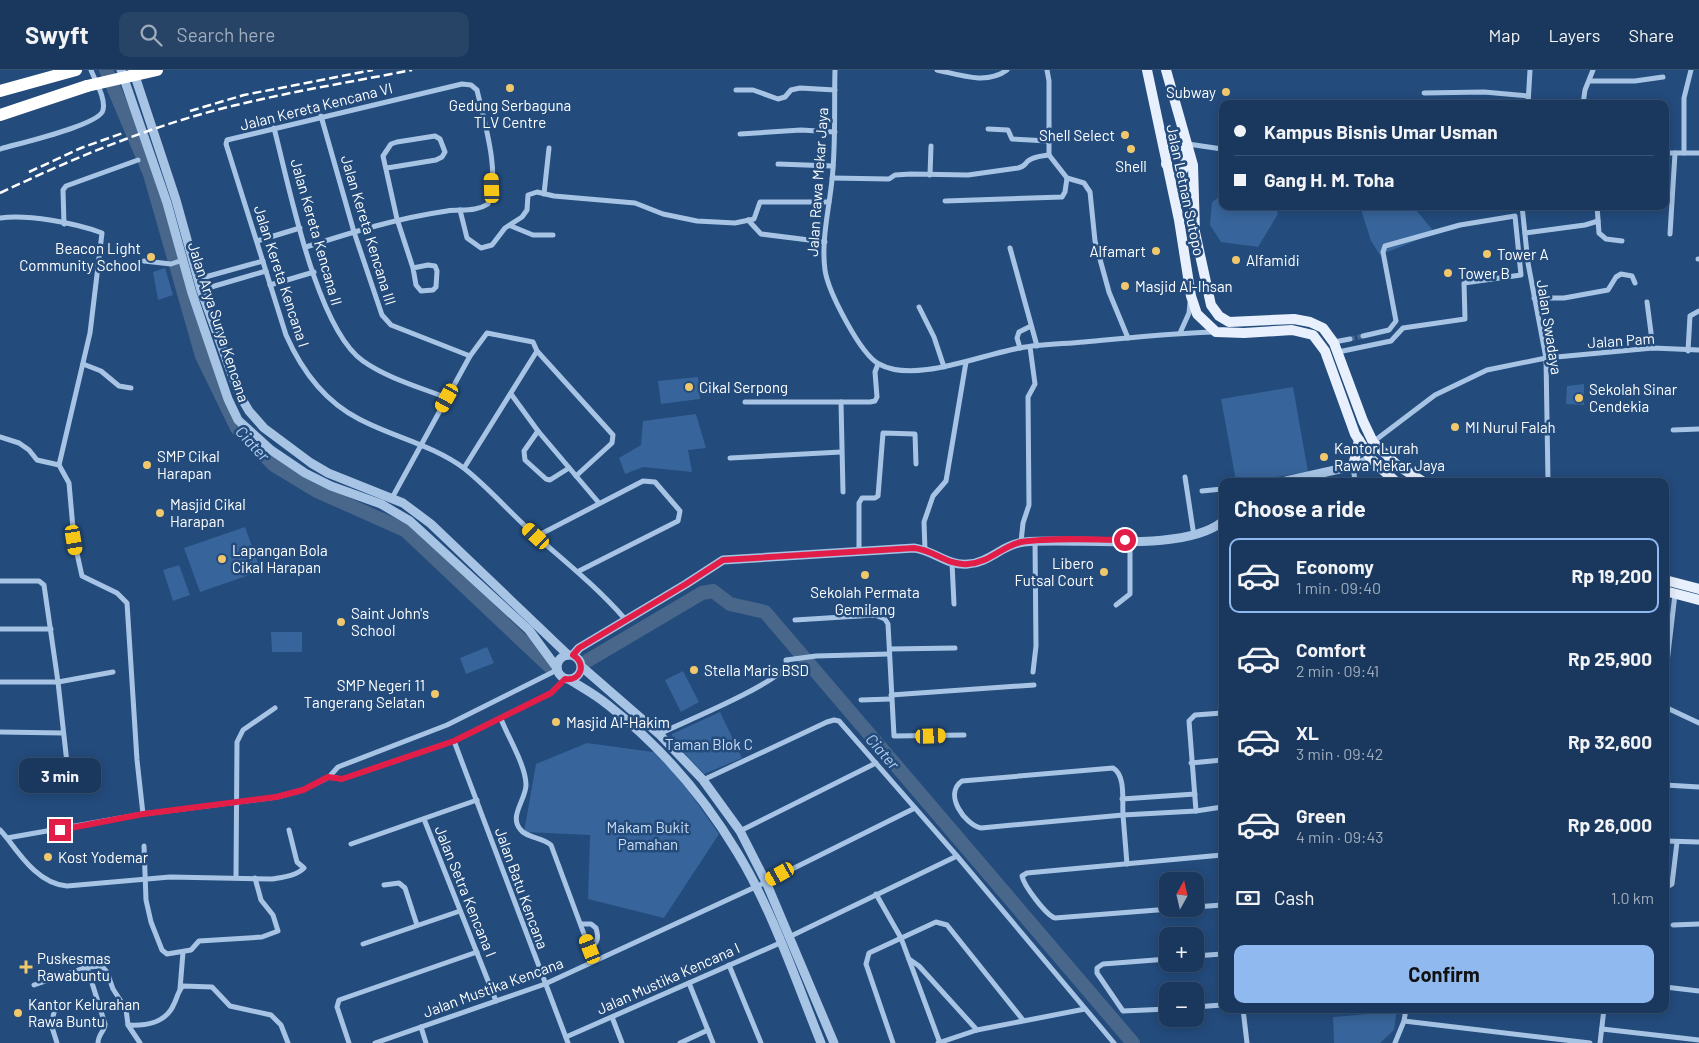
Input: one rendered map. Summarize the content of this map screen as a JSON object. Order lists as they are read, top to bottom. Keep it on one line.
{"streets":{"main road":["Jalan Letnan Sutopo"],"street":["Jalan Kereta Kencana VI","Jalan Rawa Mekar Jaya","Jalan Kereta Kencana III","Jalan Kereta Kencana II","Jalan Kereta Kencana I","Jalan Arya Surya Kencana","Jalan Swadaya","Jalan Pam","Jalan Batu Kencana","Jalan Setra Kencana I","Jalan Mustika Kencana I","Jalan Mustika Kencana"]},"crossings":[["Jalan Kereta Kencana VI","Jalan Kereta Kencana III"],["Jalan Kereta Kencana VI","Jalan Kereta Kencana II"],["Jalan Kereta Kencana VI","Jalan Kereta Kencana I"],["Jalan Swadaya","Jalan Pam"],["Jalan Batu Kencana","Jalan Mustika Kencana I"],["Jalan Batu Kencana","Jalan Mustika Kencana"],["Jalan Setra Kencana I","Jalan Mustika Kencana"]],"water":["Ciater"],"parks":["Taman Blok C","Makam Bukit Pamahan"],"places":{"other":["Gedung Serbaguna TLV Centre","Subway","Shell Select","Shell","Alfamart","Tower A","Beacon Light Community School","Alfamidi","Tower B","Masjid Al-Ihsan","Cikal Serpong","Sekolah Sinar Cendekia","MI Nurul Falah","Kantor Lurah Rawa Mekar Jaya","SMP Cikal Harapan","Masjid Cikal Harapan","Lapangan Bola Cikal Harapan","Libero Futsal Court","Sekolah Permata Gemilang","Saint John's School","Stella Maris BSD","SMP Negeri 11 Tangerang Selatan","Masjid Al-Hakim","Kost Yodemar","Kantor Kelurahan Rawa Buntu"],"health":["Puskesmas Rawabuntu"]},"north":"top","page":{"header":"Swyft","search":"Search here","nav":["Map","Layers","Share"],"banner":["Kampus Bisnis Umar Usman","Gang H. M. Toha"],"heading":"Choose a ride","list":[{"name":"Economy","note":"1 min · 09:40","value":"Rp 19,200"},{"name":"Comfort","note":"2 min · 09:41","value":"Rp 25,900"},{"name":"XL","note":"3 min · 09:42","value":"Rp 32,600"},{"name":"Green","note":"4 min · 09:43","value":"Rp 26,000"}],"bubble":"3 min","pay":["Cash","1.0 km"],"map_buttons":["+","−"],"buttons":"Confirm"}}
